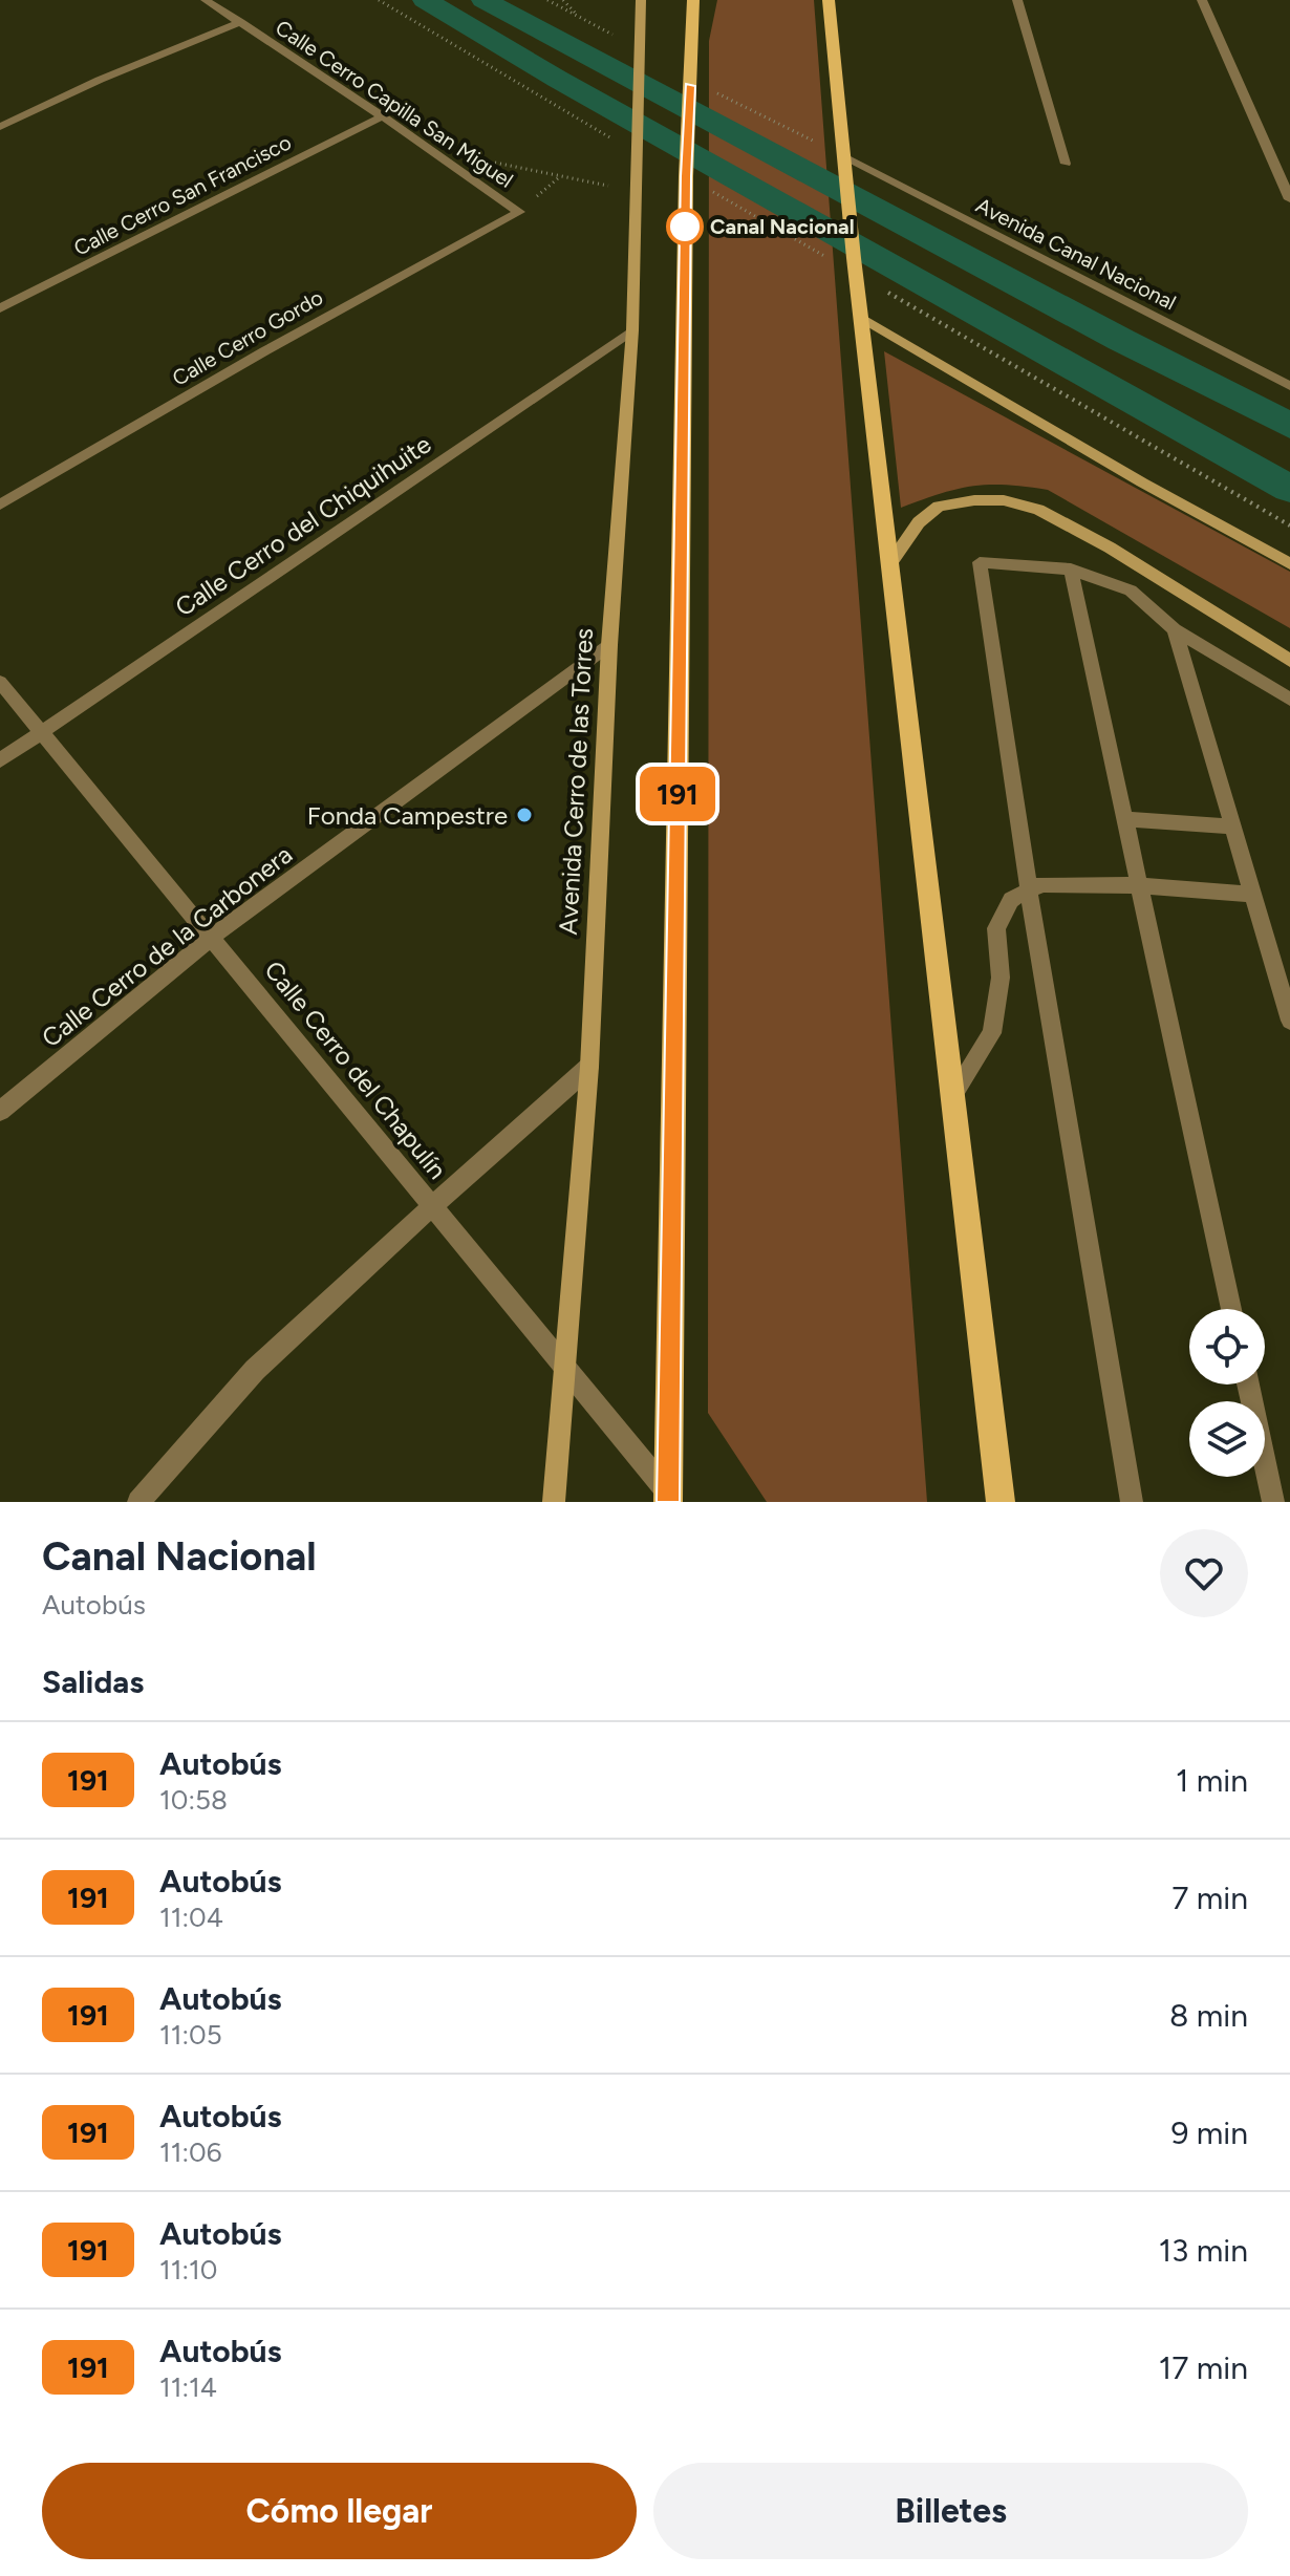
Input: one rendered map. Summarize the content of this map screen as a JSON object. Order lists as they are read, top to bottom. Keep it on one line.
{"streets":{"street":["Calle Cerro Capilla San Miguel","Calle Cerro San Francisco","Avenida Canal Nacional","Calle Cerro Gordo","Calle Cerro del Chiquihuite","Avenida Cerro de las Torres","Calle Cerro de la Carbonera","Calle Cerro del Chapulín"]},"crossings":[["Calle Cerro Capilla San Miguel","Calle Cerro San Francisco"],["Calle Cerro Capilla San Miguel","Calle Cerro Gordo"],["Calle Cerro del Chiquihuite","Avenida Cerro de las Torres"],["Calle Cerro del Chiquihuite","Calle Cerro del Chapulín"],["Avenida Cerro de las Torres","Calle Cerro de la Carbonera"],["Avenida Cerro de las Torres","Calle Cerro del Chapulín"],["Calle Cerro de la Carbonera","Calle Cerro del Chapulín"]],"places":["Canal Nacional","Fonda Campestre"],"lines":["bus line 191"],"page":{"on_map":"191","heading":[["Canal Nacional","Autobús"],"Salidas"],"list":[{"mark":"191","name":"Autobús","note":"10:58","value":"1 min"},{"mark":"191","name":"Autobús","note":"11:04","value":"7 min"},{"mark":"191","name":"Autobús","note":"11:05","value":"8 min"},{"mark":"191","name":"Autobús","note":"11:06","value":"9 min"},{"mark":"191","name":"Autobús","note":"11:10","value":"13 min"},{"mark":"191","name":"Autobús","note":"11:14","value":"17 min"}],"buttons":["Cómo llegar","Billetes"]}}
